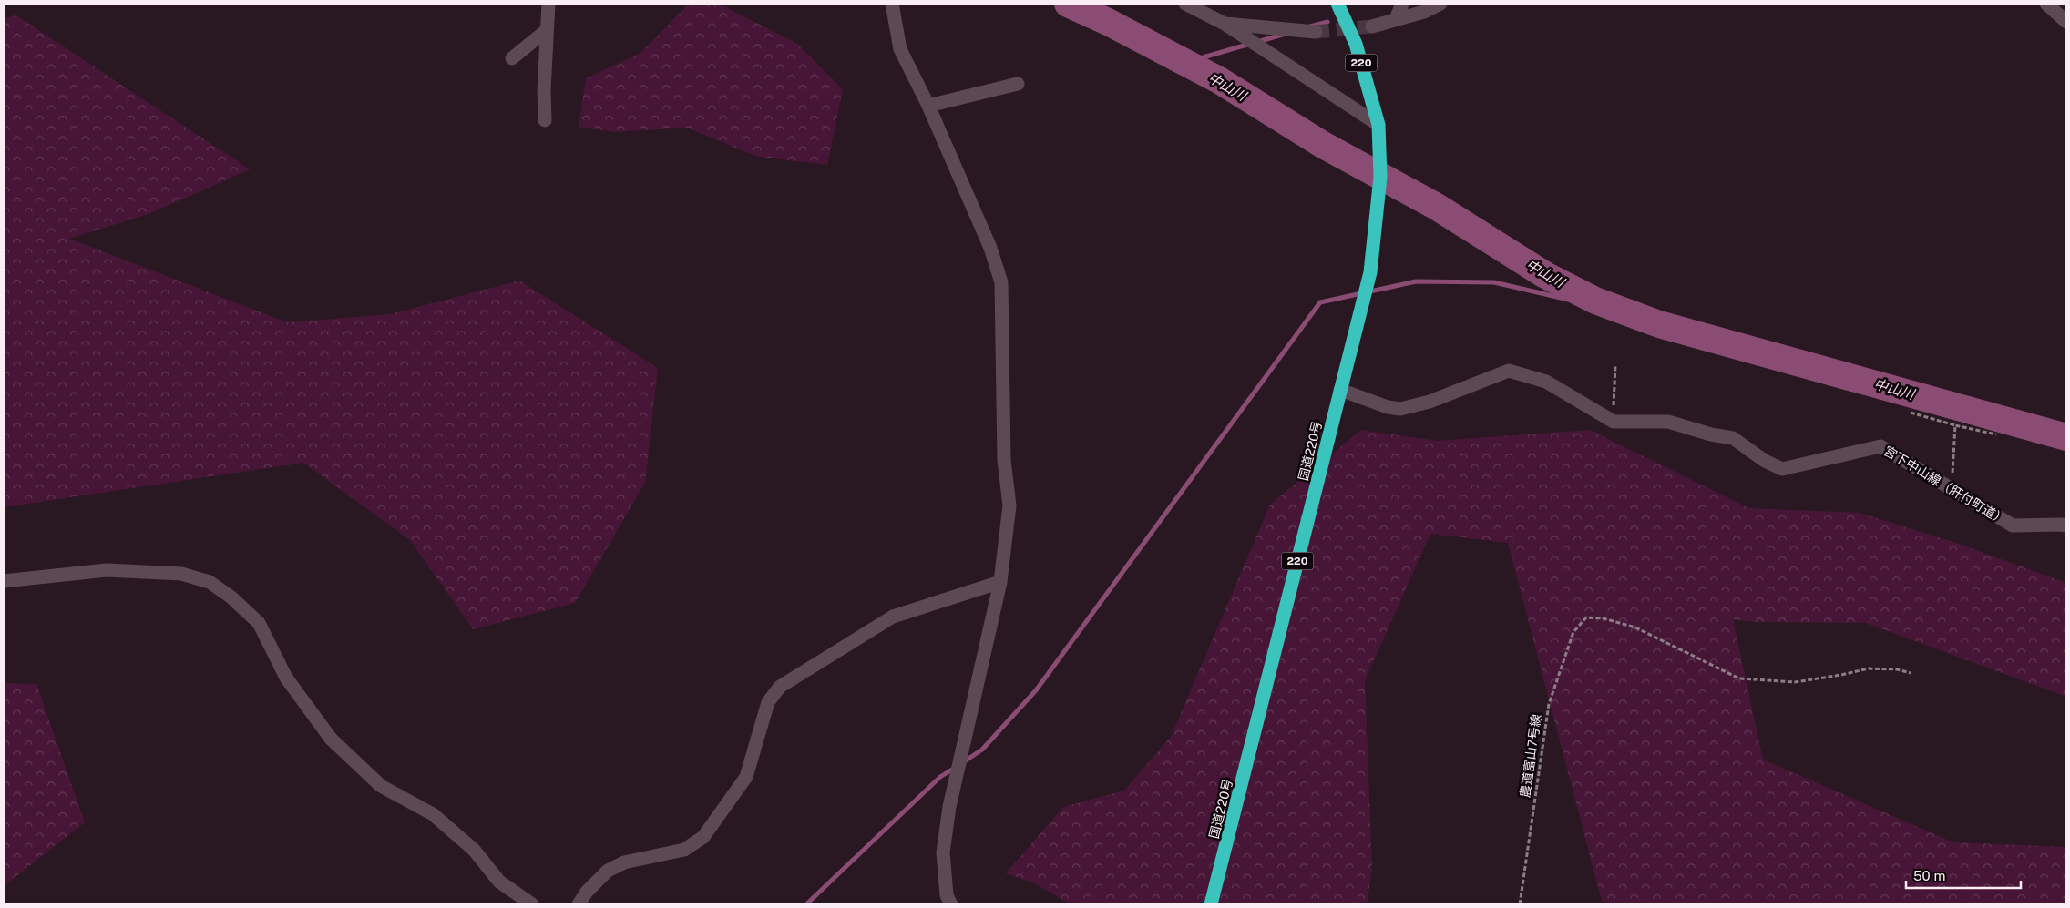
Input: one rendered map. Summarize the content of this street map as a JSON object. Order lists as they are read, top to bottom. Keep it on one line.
{"streets":{"highway":["220","国道220号"],"street":["宮下中山線（肝付町道）"],"path":["農道富山7号線"]},"water":["中山川"],"scale_bar":"50 m"}
